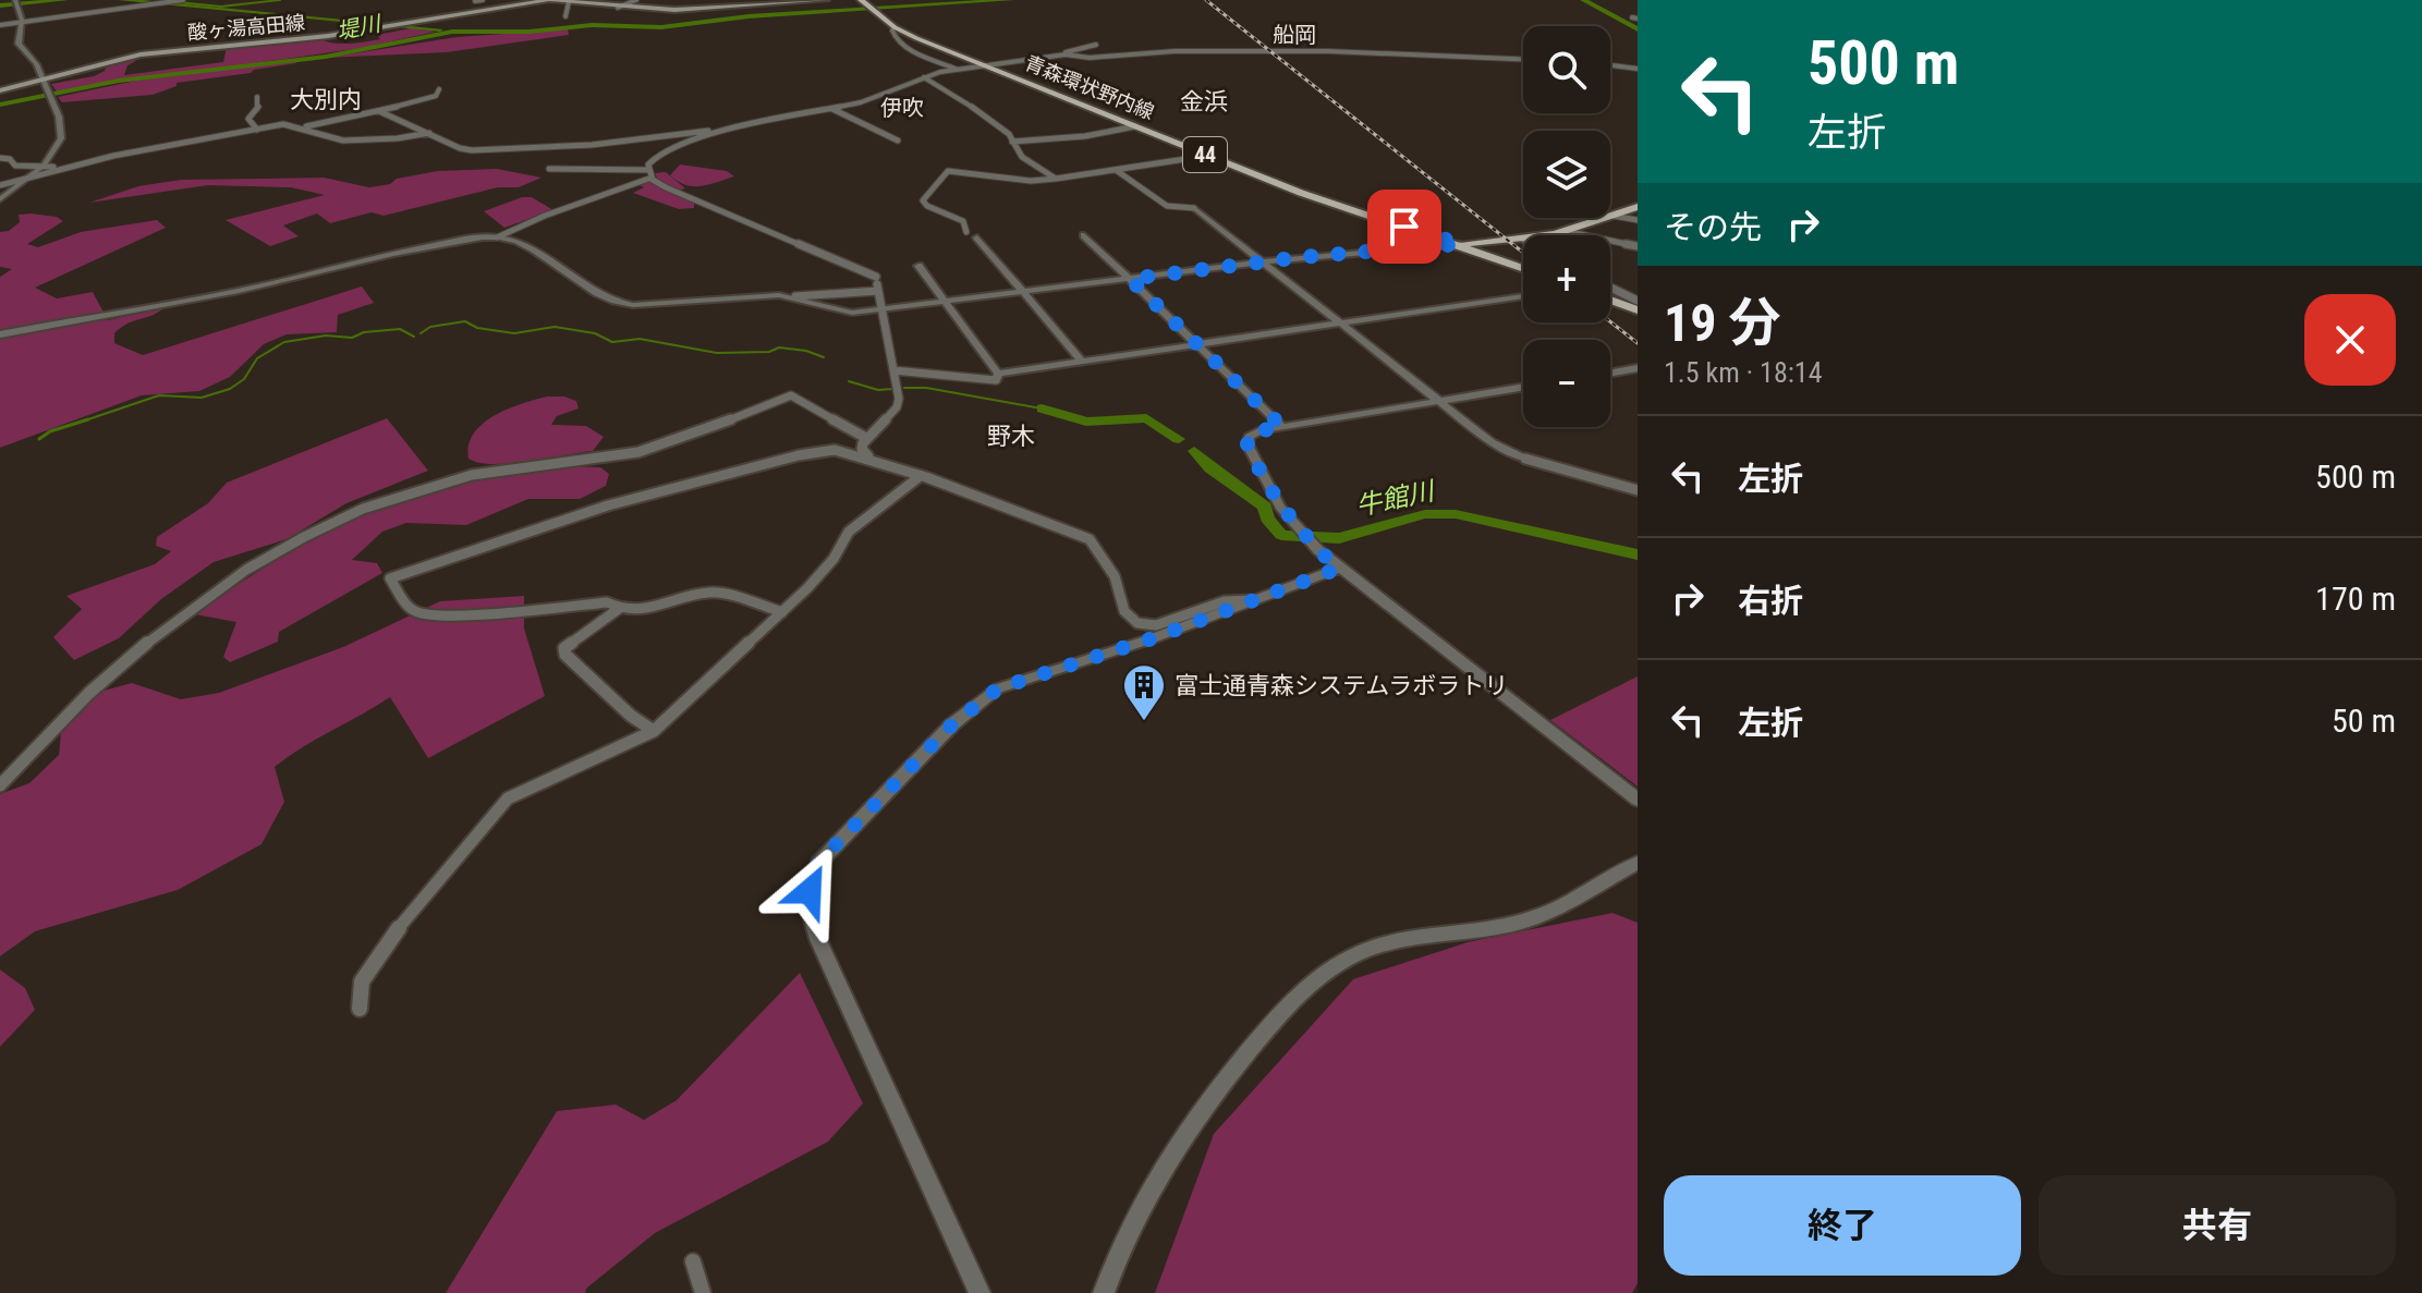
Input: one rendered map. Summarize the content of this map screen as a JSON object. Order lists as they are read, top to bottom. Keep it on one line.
{"streets":{"main road":["酸ヶ湯高田線","青森環状野内線","44"]},"districts":["船岡","大別内","金浜","伊吹","野木"],"water":["堤川","牛館川"],"places":{"building":["富士通青森システムラボラトリ"]},"page":{"turn":["500 m","左折"],"map_buttons":["+","−"],"then":"その先","heading":["19 分","1.5 km · 18:14"],"list":[{"name":"左折","value":"500 m"},{"name":"右折","value":"170 m"},{"name":"左折","value":"50 m"}],"buttons":["終了","共有"]}}
